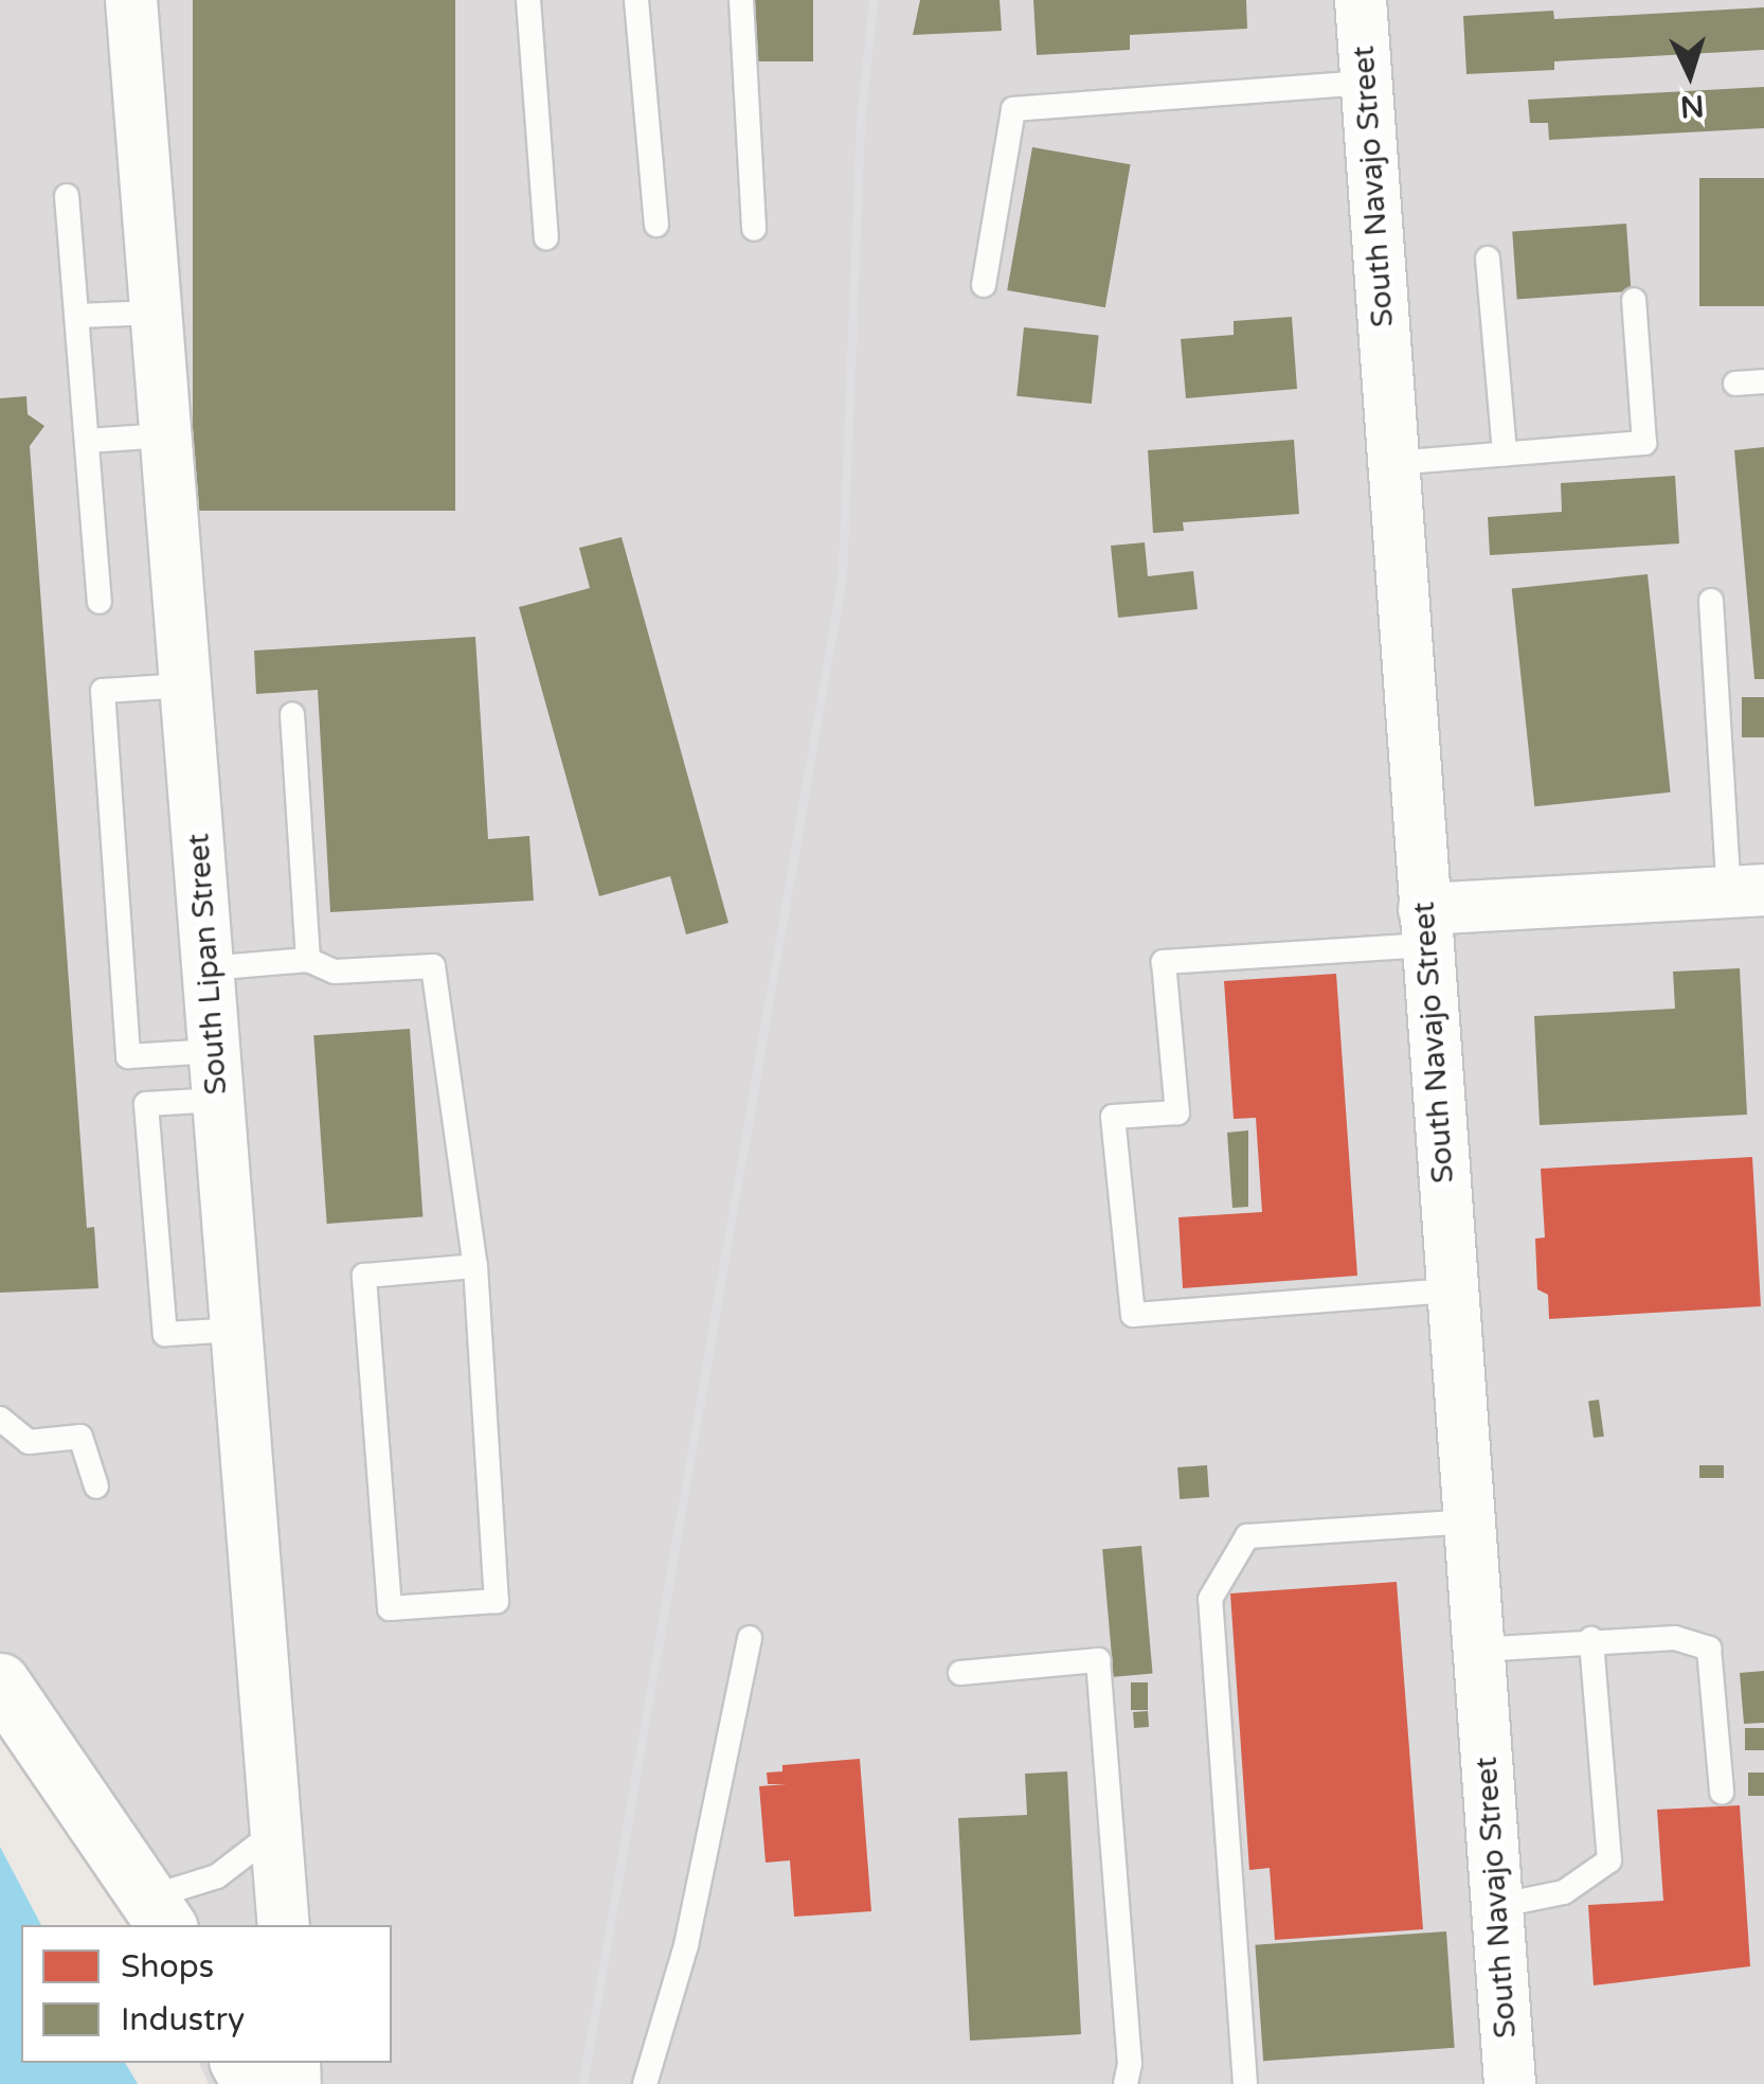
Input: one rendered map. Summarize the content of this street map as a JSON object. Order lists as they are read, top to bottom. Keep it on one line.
{"streets":{"street":["South Navajo Street","South Lipan Street"]},"legend":["Shops","Industry"],"north":"bottom"}
